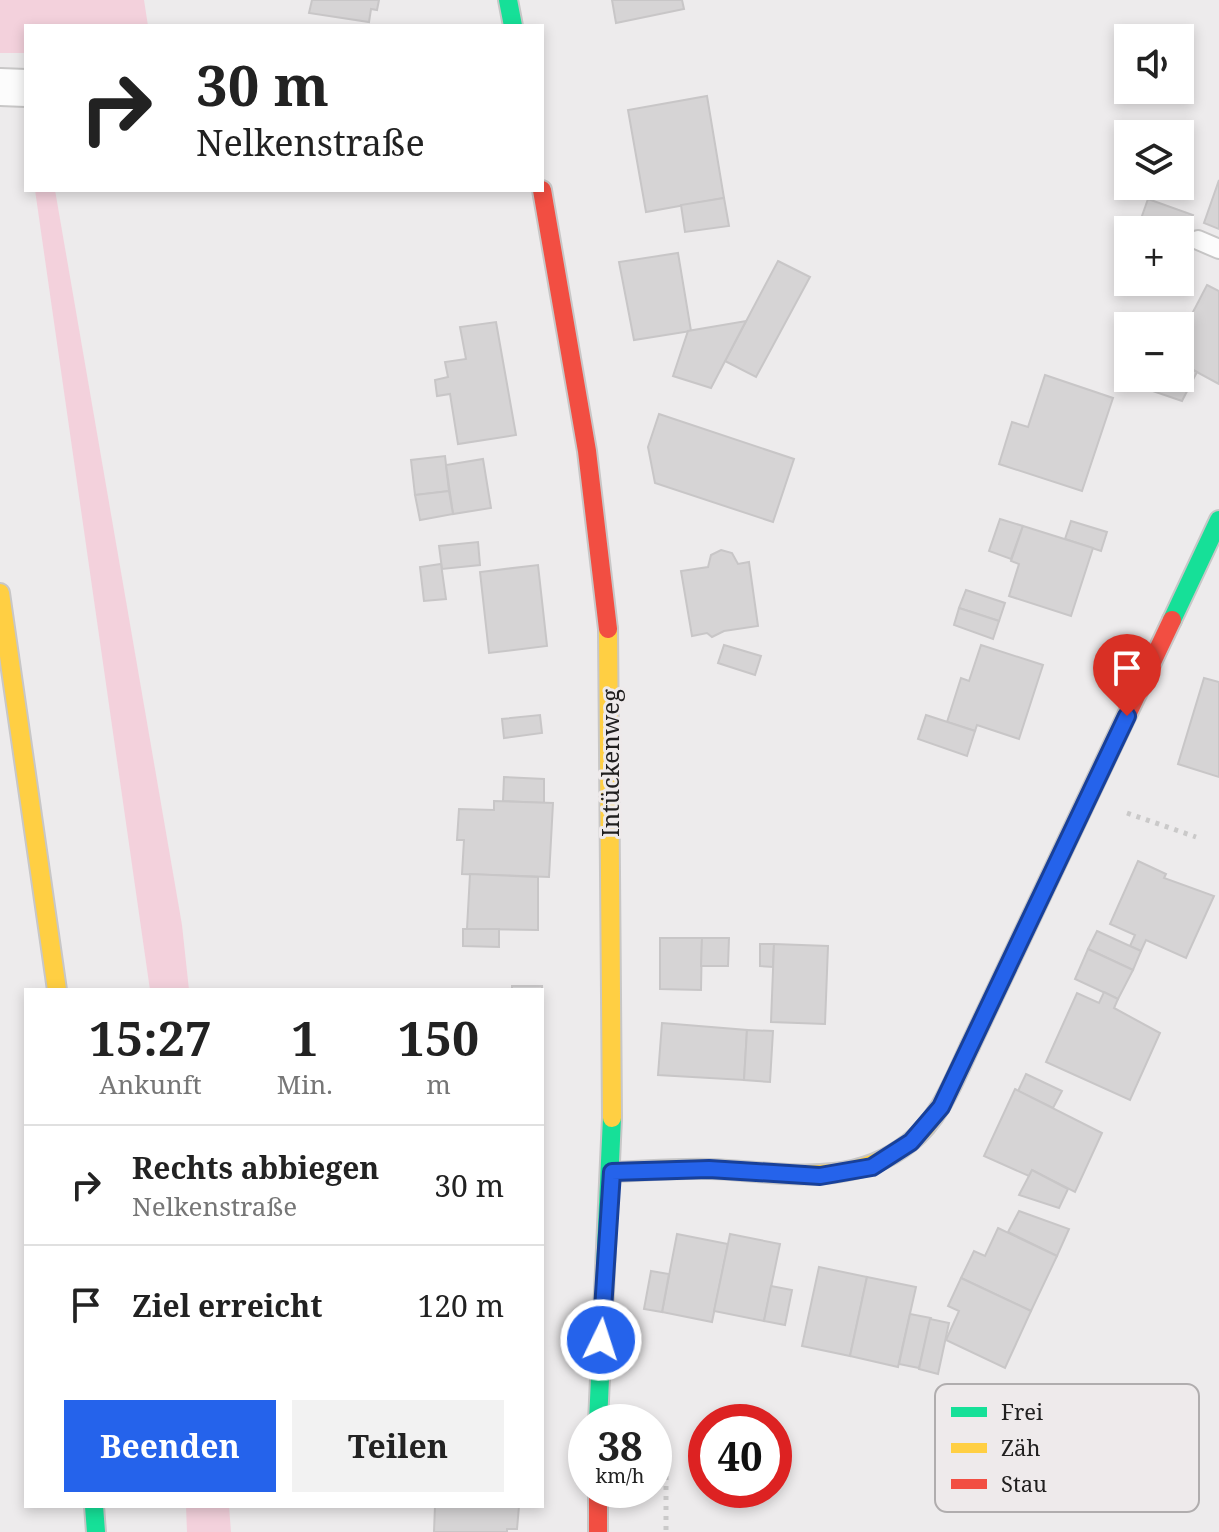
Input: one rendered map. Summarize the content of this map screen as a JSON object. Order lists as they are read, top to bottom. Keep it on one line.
{"streets":{"main road":["Intückenweg"]},"legend":["Frei","Zäh","Stau"],"page":{"map_buttons":["+","−"],"turn":["30 m","Nelkenstraße"],"eta":["15:27","Ankunft","1","Min.","150","m"],"list":[{"name":"Rechts abbiegen","note":"Nelkenstraße","value":"30 m"},{"name":"Ziel erreicht","value":"120 m"}],"buttons":["Beenden","Teilen"],"speed":"38 km/h","limit":"40"}}
